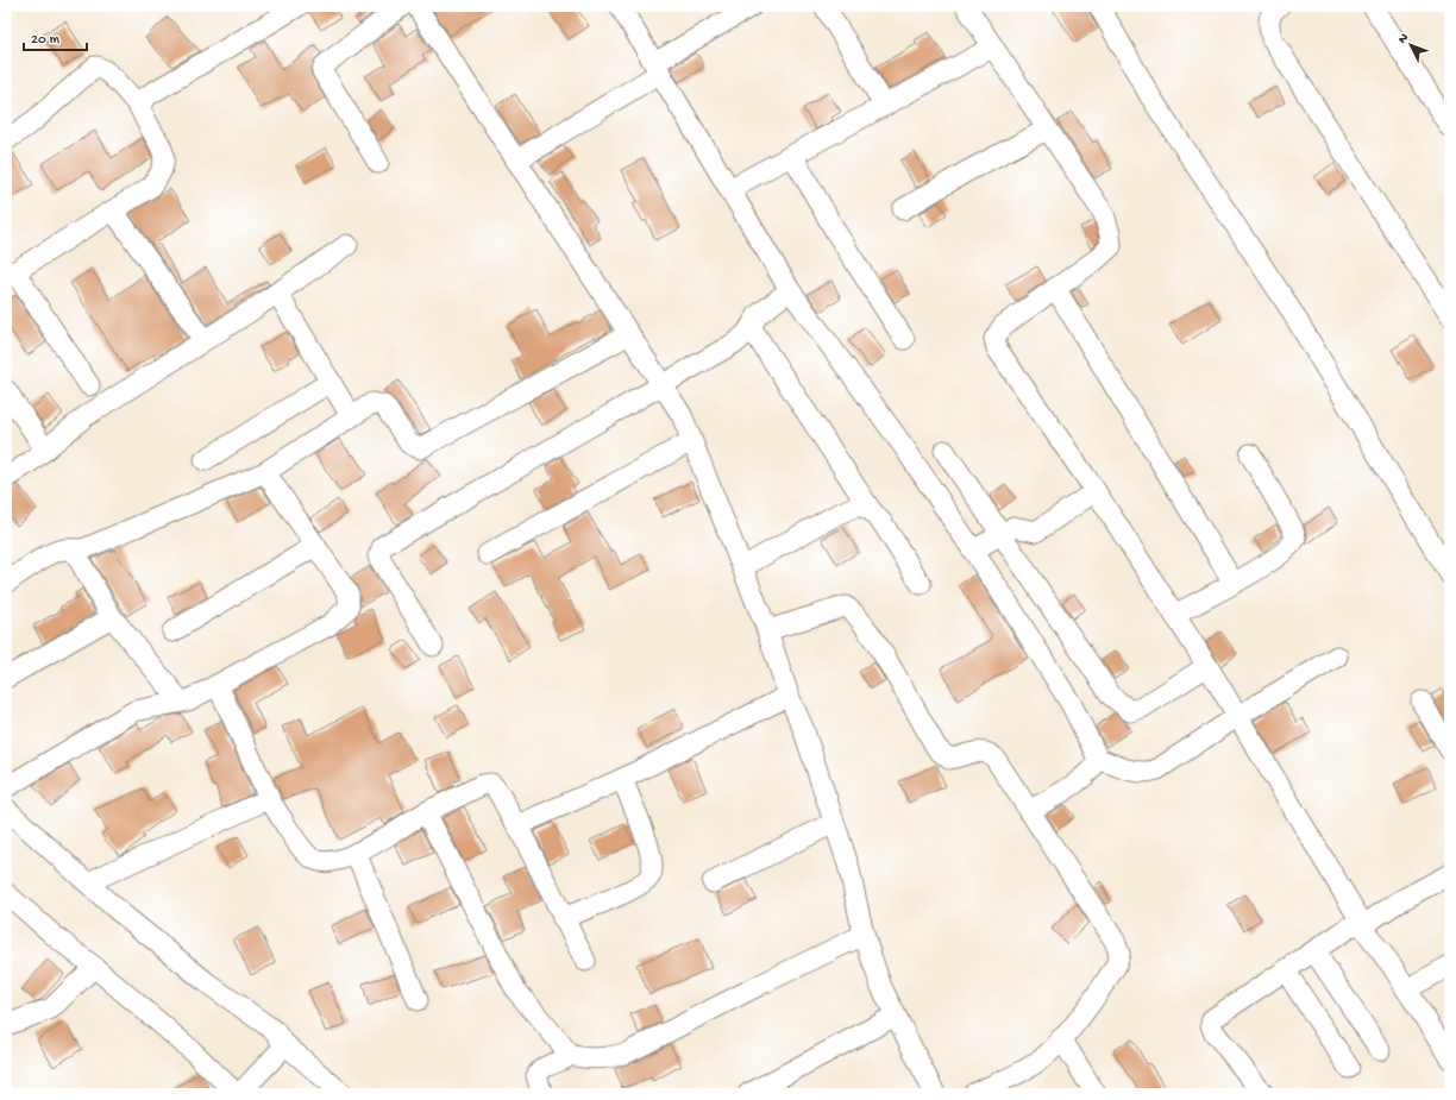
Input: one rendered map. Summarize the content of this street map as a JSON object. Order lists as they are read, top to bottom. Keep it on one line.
{"scale_bar":"20 m","north":"top left"}
